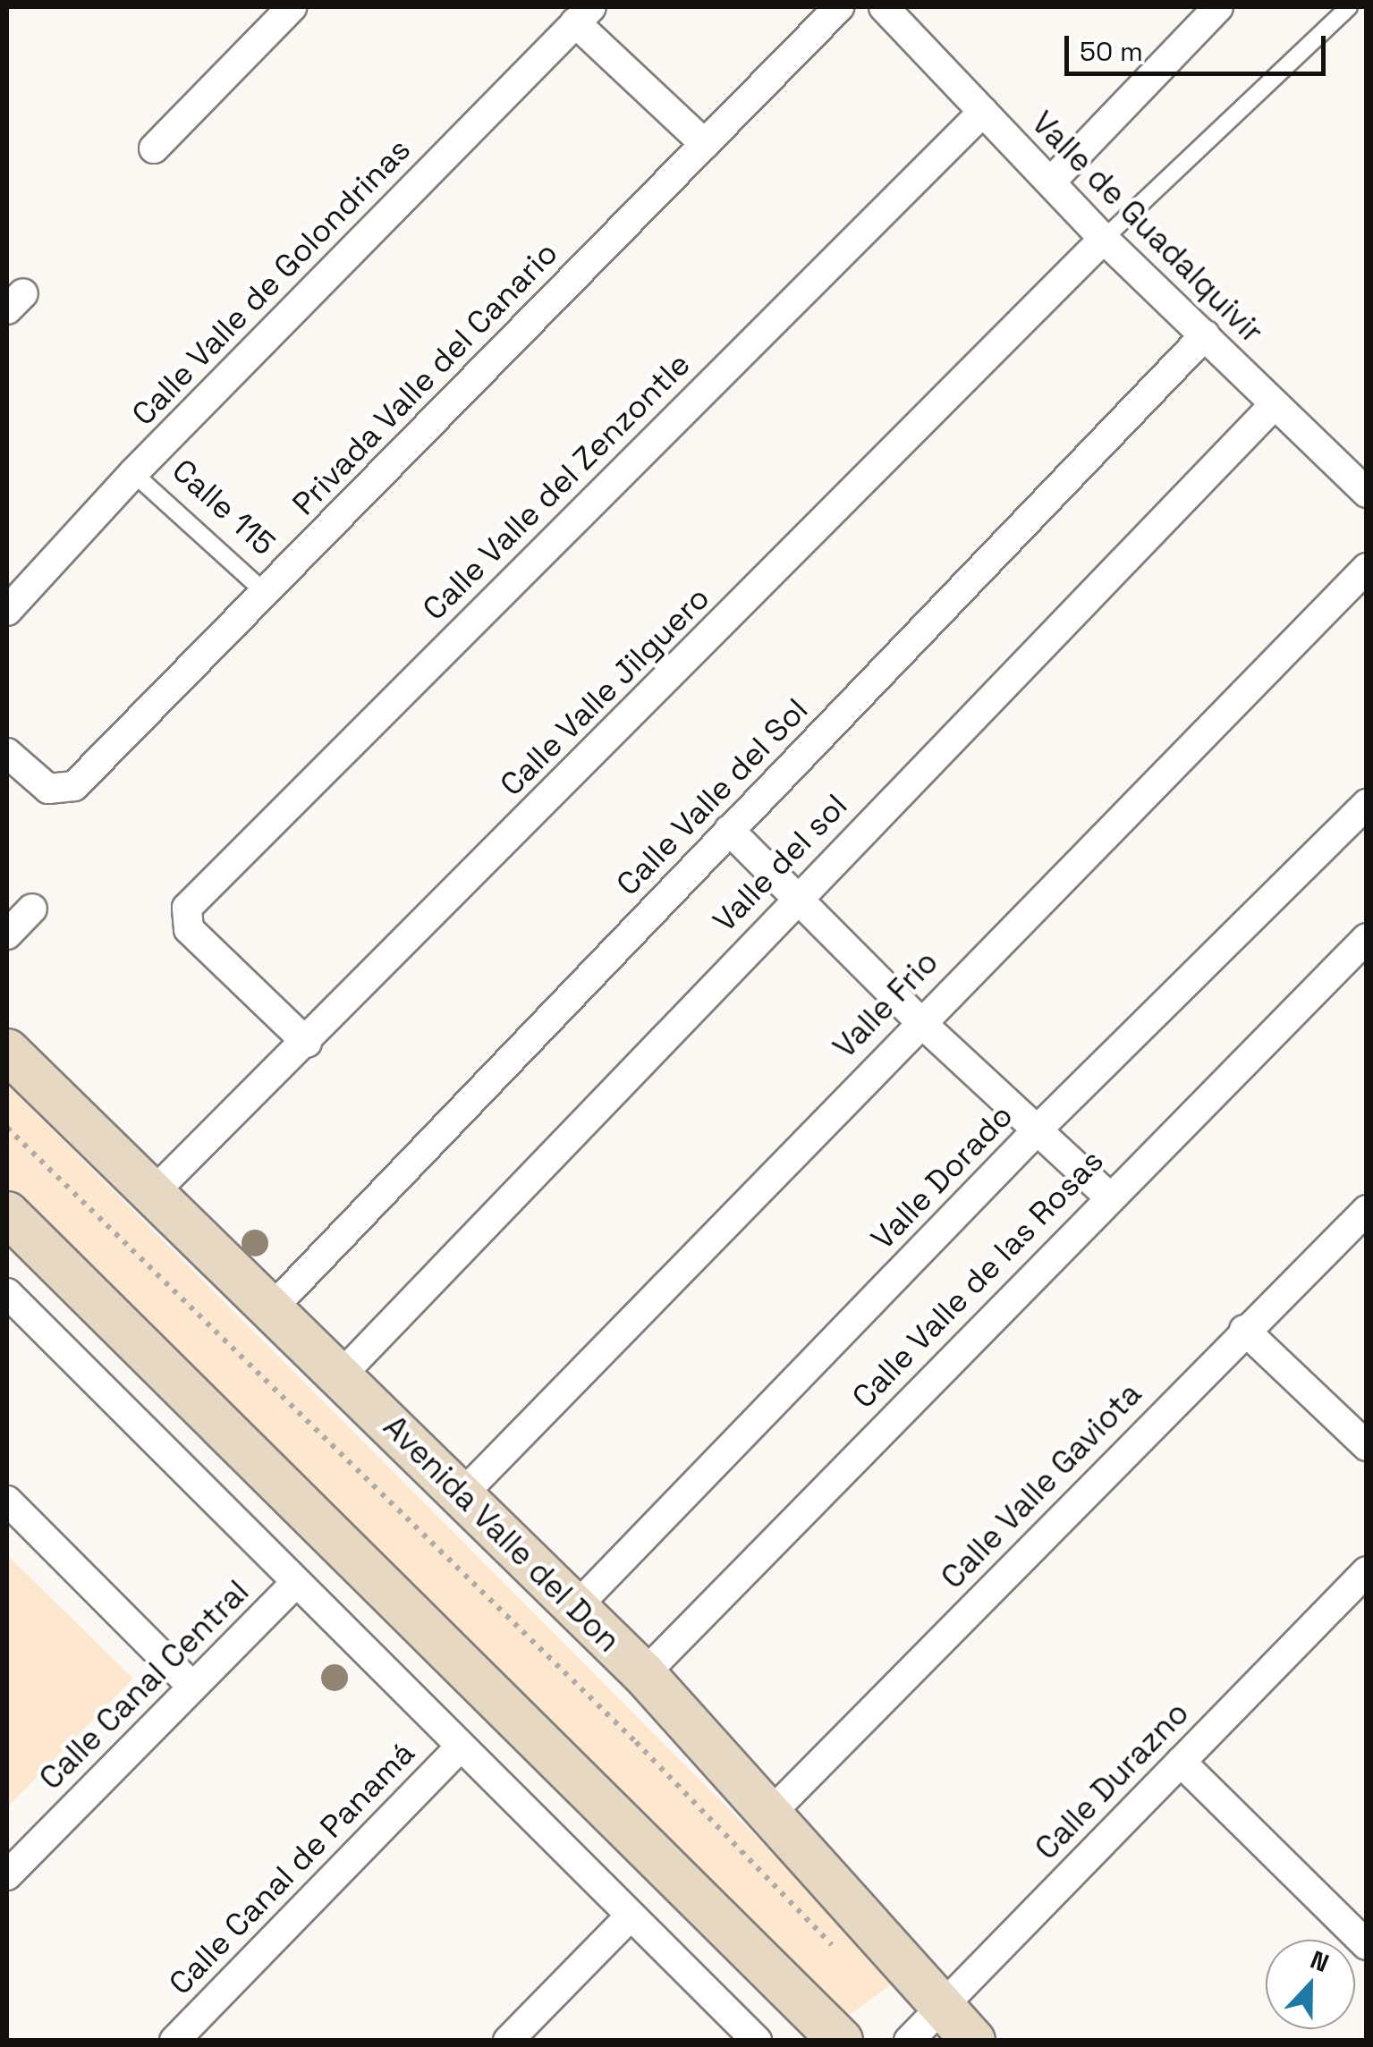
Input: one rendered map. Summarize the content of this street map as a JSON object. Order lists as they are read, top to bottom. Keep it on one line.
{"streets":{"street":["Valle de Guadalquivir","Calle Valle de Golondrinas","Privada Valle del Canario","Calle Valle del Zenzontle","Calle Valle Jilguero","Calle Valle del Sol","Valle del sol","Valle Frio","Valle Dorado","Calle Valle de las Rosas","Calle Valle Gaviota","Avenida Valle del Don","Calle Canal Central","Calle Durazno","Calle Canal de Panamá"],"lane":["Calle 115"]},"crossings":[["Valle de Guadalquivir","Calle Valle del Zenzontle"],["Valle de Guadalquivir","Calle Valle Jilguero"],["Valle de Guadalquivir","Calle Valle del Sol"],["Valle de Guadalquivir","Valle del sol"],["Calle Valle de Golondrinas","Calle 115"],["Privada Valle del Canario","Calle 115"],["Calle Valle del Zenzontle","Calle Valle Jilguero"],["Calle Valle Jilguero","Avenida Valle del Don"],["Calle Valle del Sol","Avenida Valle del Don"],["Valle del sol","Avenida Valle del Don"],["Valle Frio","Avenida Valle del Don"],["Valle Dorado","Avenida Valle del Don"],["Calle Valle de las Rosas","Avenida Valle del Don"],["Calle Valle Gaviota","Avenida Valle del Don"],["Avenida Valle del Don","Calle Durazno"]],"scale_bar":"50 m","north":"top"}
